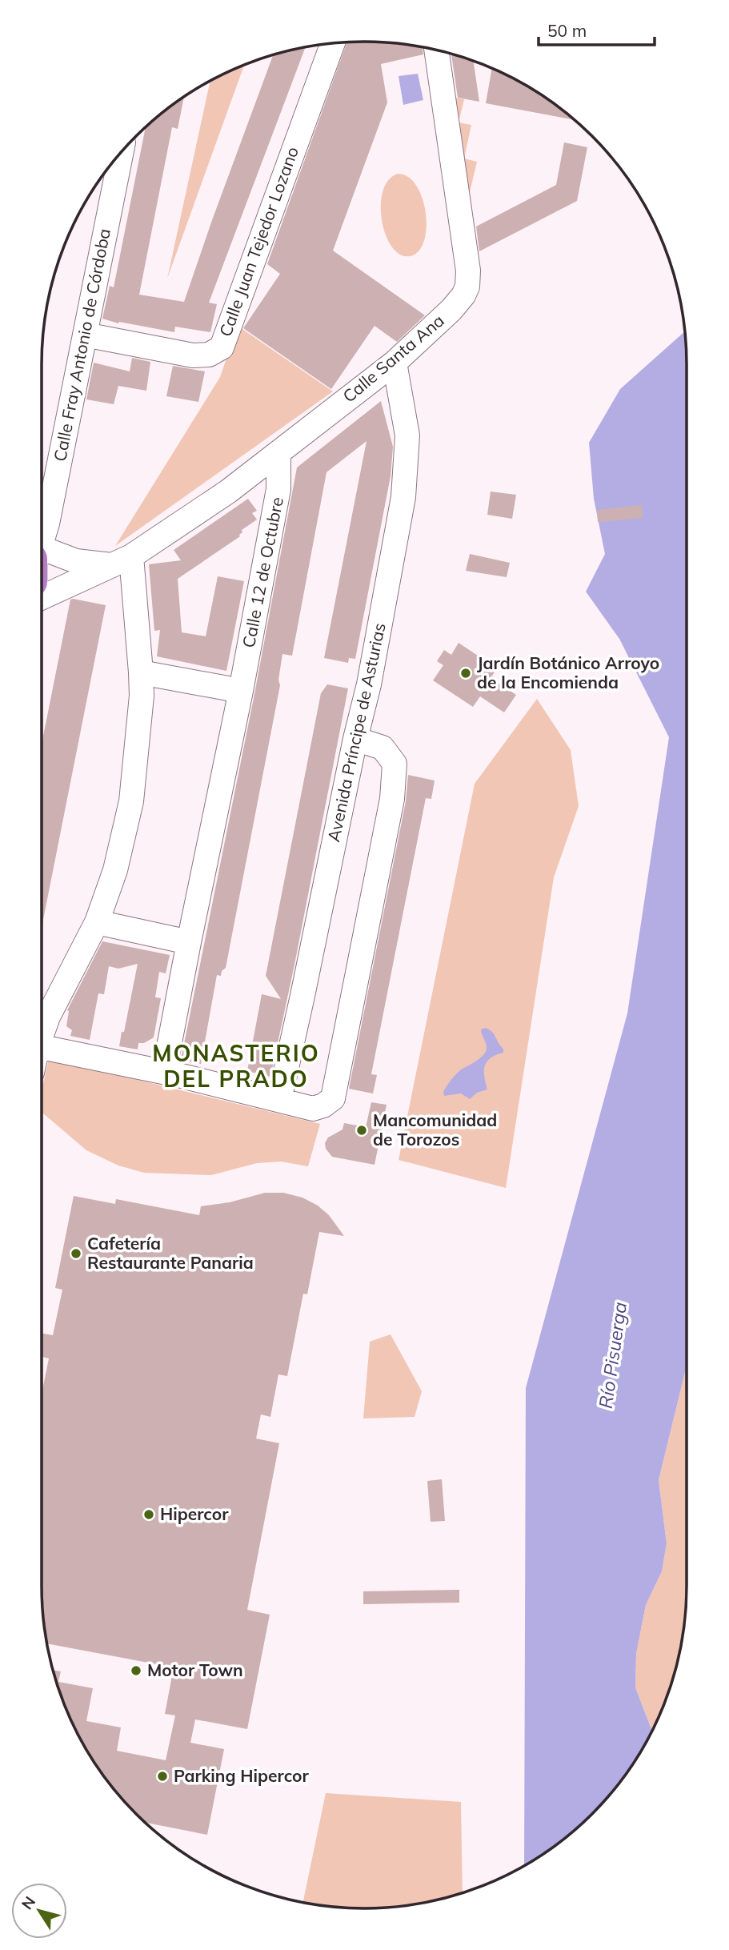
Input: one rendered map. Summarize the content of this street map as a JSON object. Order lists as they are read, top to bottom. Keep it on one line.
{"streets":{"street":["Calle Juan Tejedor Lozano","Calle Fray Antonio de Córdoba","Calle Santa Ana","Calle 12 de Octubre","Avenida Príncipe de Asturias"]},"crossings":[["Calle Juan Tejedor Lozano","Calle Fray Antonio de Córdoba"],["Calle Santa Ana","Calle 12 de Octubre"],["Calle Santa Ana","Avenida Príncipe de Asturias"]],"districts":["MONASTERIO DEL PRADO"],"water":["Río Pisuerga"],"places":["Jardín Botánico Arroyo de la Encomienda","Mancomunidad de Torozos","Cafetería Restaurante Panaria","Hipercor","Motor Town","Parking Hipercor"],"scale_bar":"50 m","north":"top left"}
